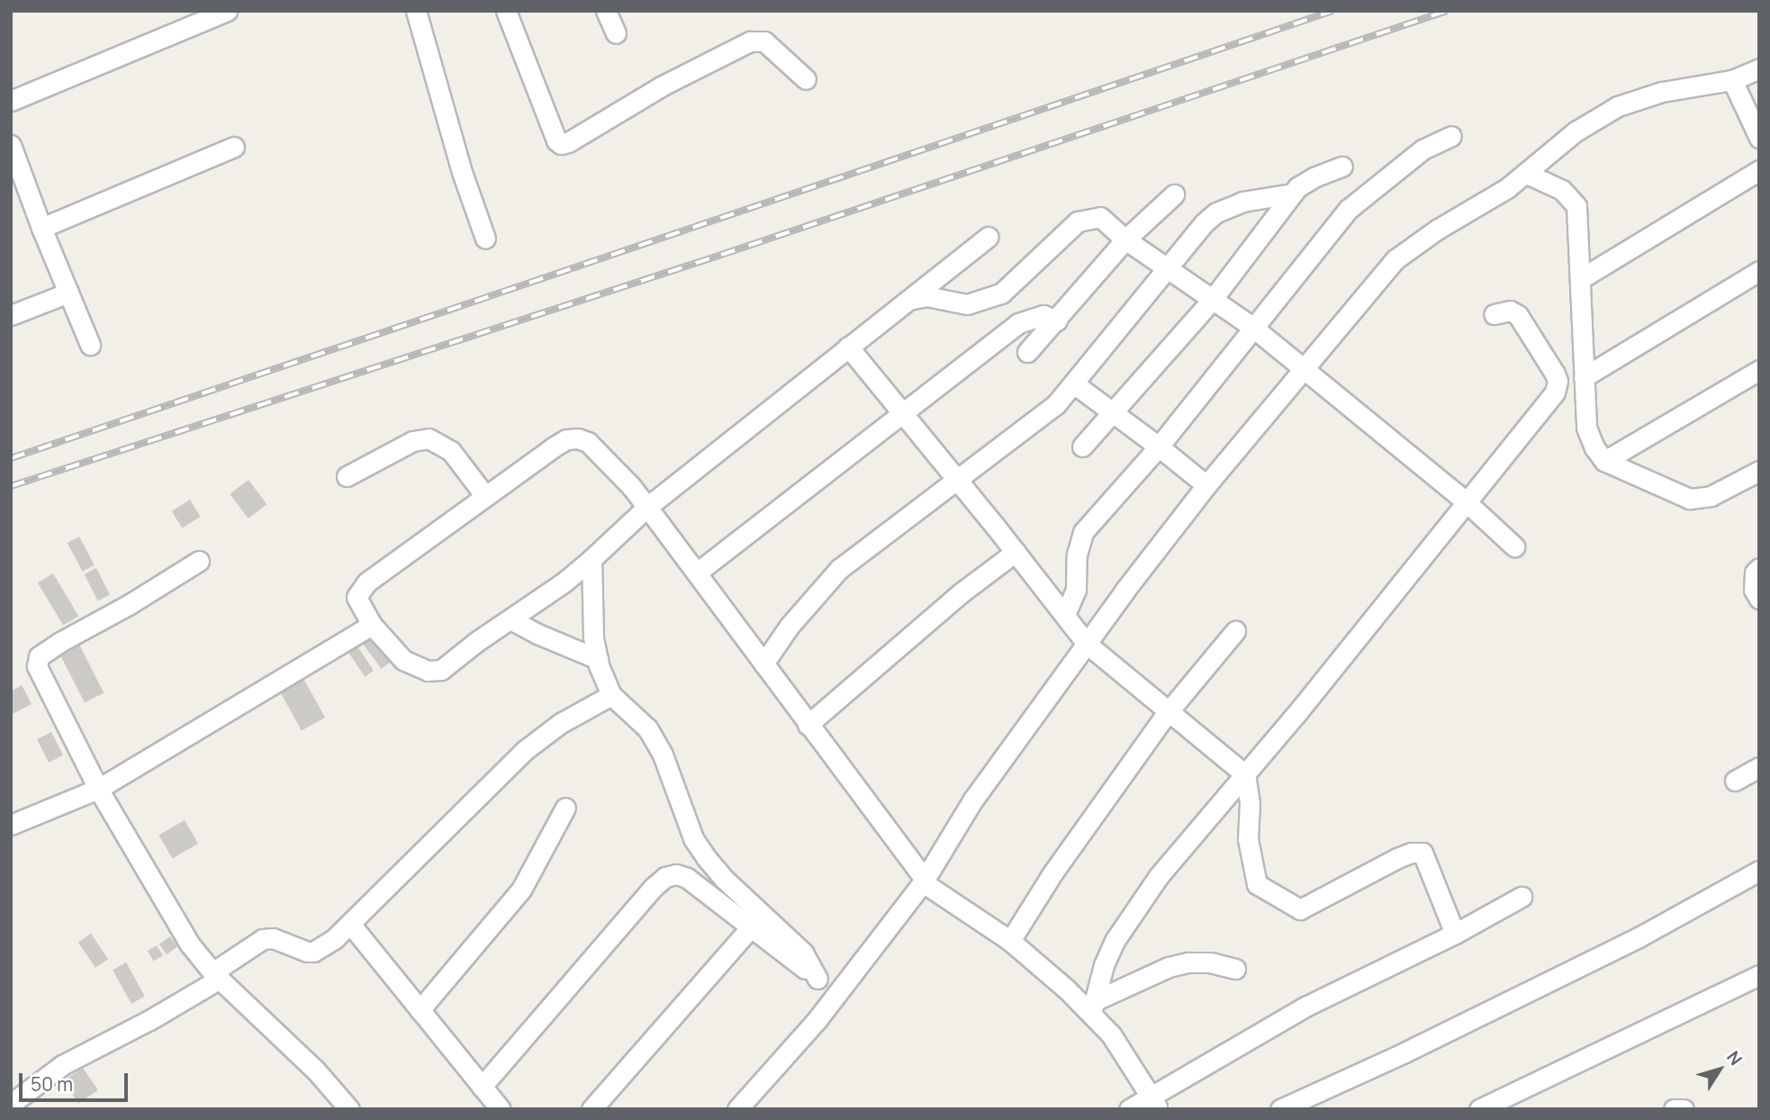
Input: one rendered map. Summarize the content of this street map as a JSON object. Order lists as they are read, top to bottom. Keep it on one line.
{"scale_bar":"50 m","north":"top right"}
